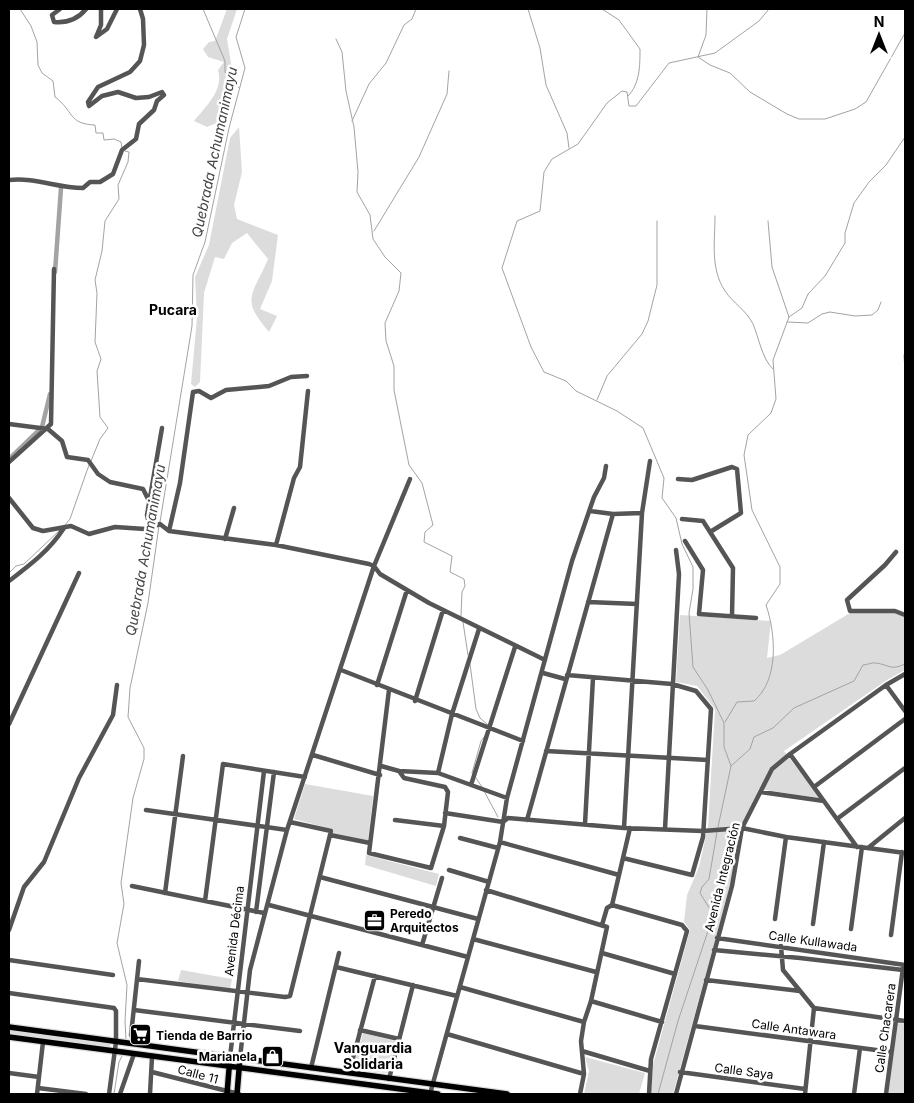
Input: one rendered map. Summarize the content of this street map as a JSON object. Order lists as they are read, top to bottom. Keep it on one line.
{"streets":{"main road":["Avenida Décima"],"street":["Avenida Integración","Calle Kullawada","Calle Chacarera","Calle Antawara","Calle Saya","Calle 11"]},"crossings":[["Avenida Integración","Calle Kullawada"],["Avenida Integración","Calle Antawara"],["Avenida Integración","Calle Saya"],["Avenida Décima","Calle 11"],["Calle Kullawada","Calle Chacarera"],["Calle Chacarera","Calle Antawara"]],"districts":["Pucara","Vanguardia Solidaria"],"water":["Quebrada Achumanimayu"],"places":{"office":["Peredo Arquitectos"],"supermarket":["Tienda de Barrio"],"shop":["Marianela"]},"north":"top"}
